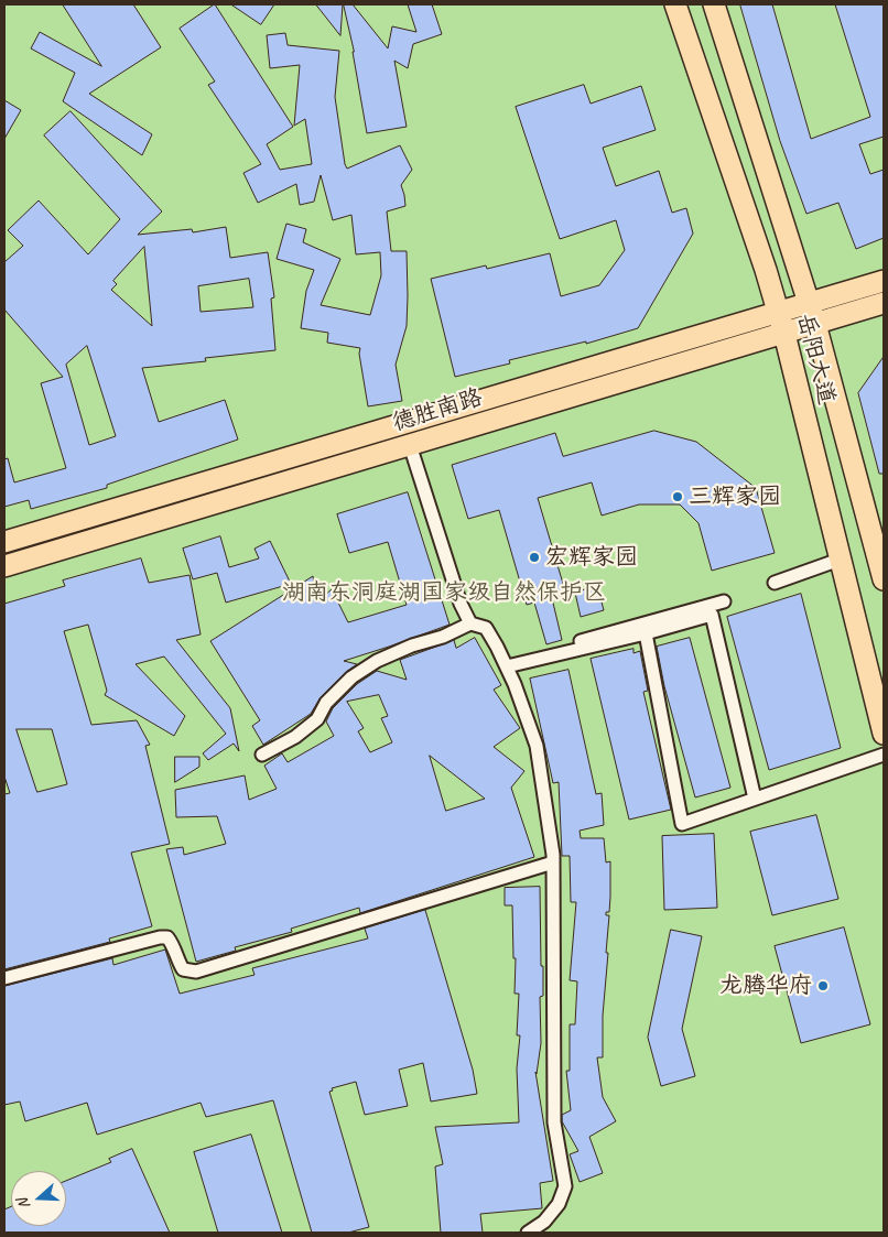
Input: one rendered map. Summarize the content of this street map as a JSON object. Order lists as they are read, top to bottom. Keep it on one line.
{"streets":{"main road":["岳阳大道","德胜南路"]},"crossings":[["岳阳大道","德胜南路"]],"parks":["湖南东洞庭湖国家级自然保护区"],"places":["三辉家园","宏辉家园","龙腾华府"],"north":"left"}
